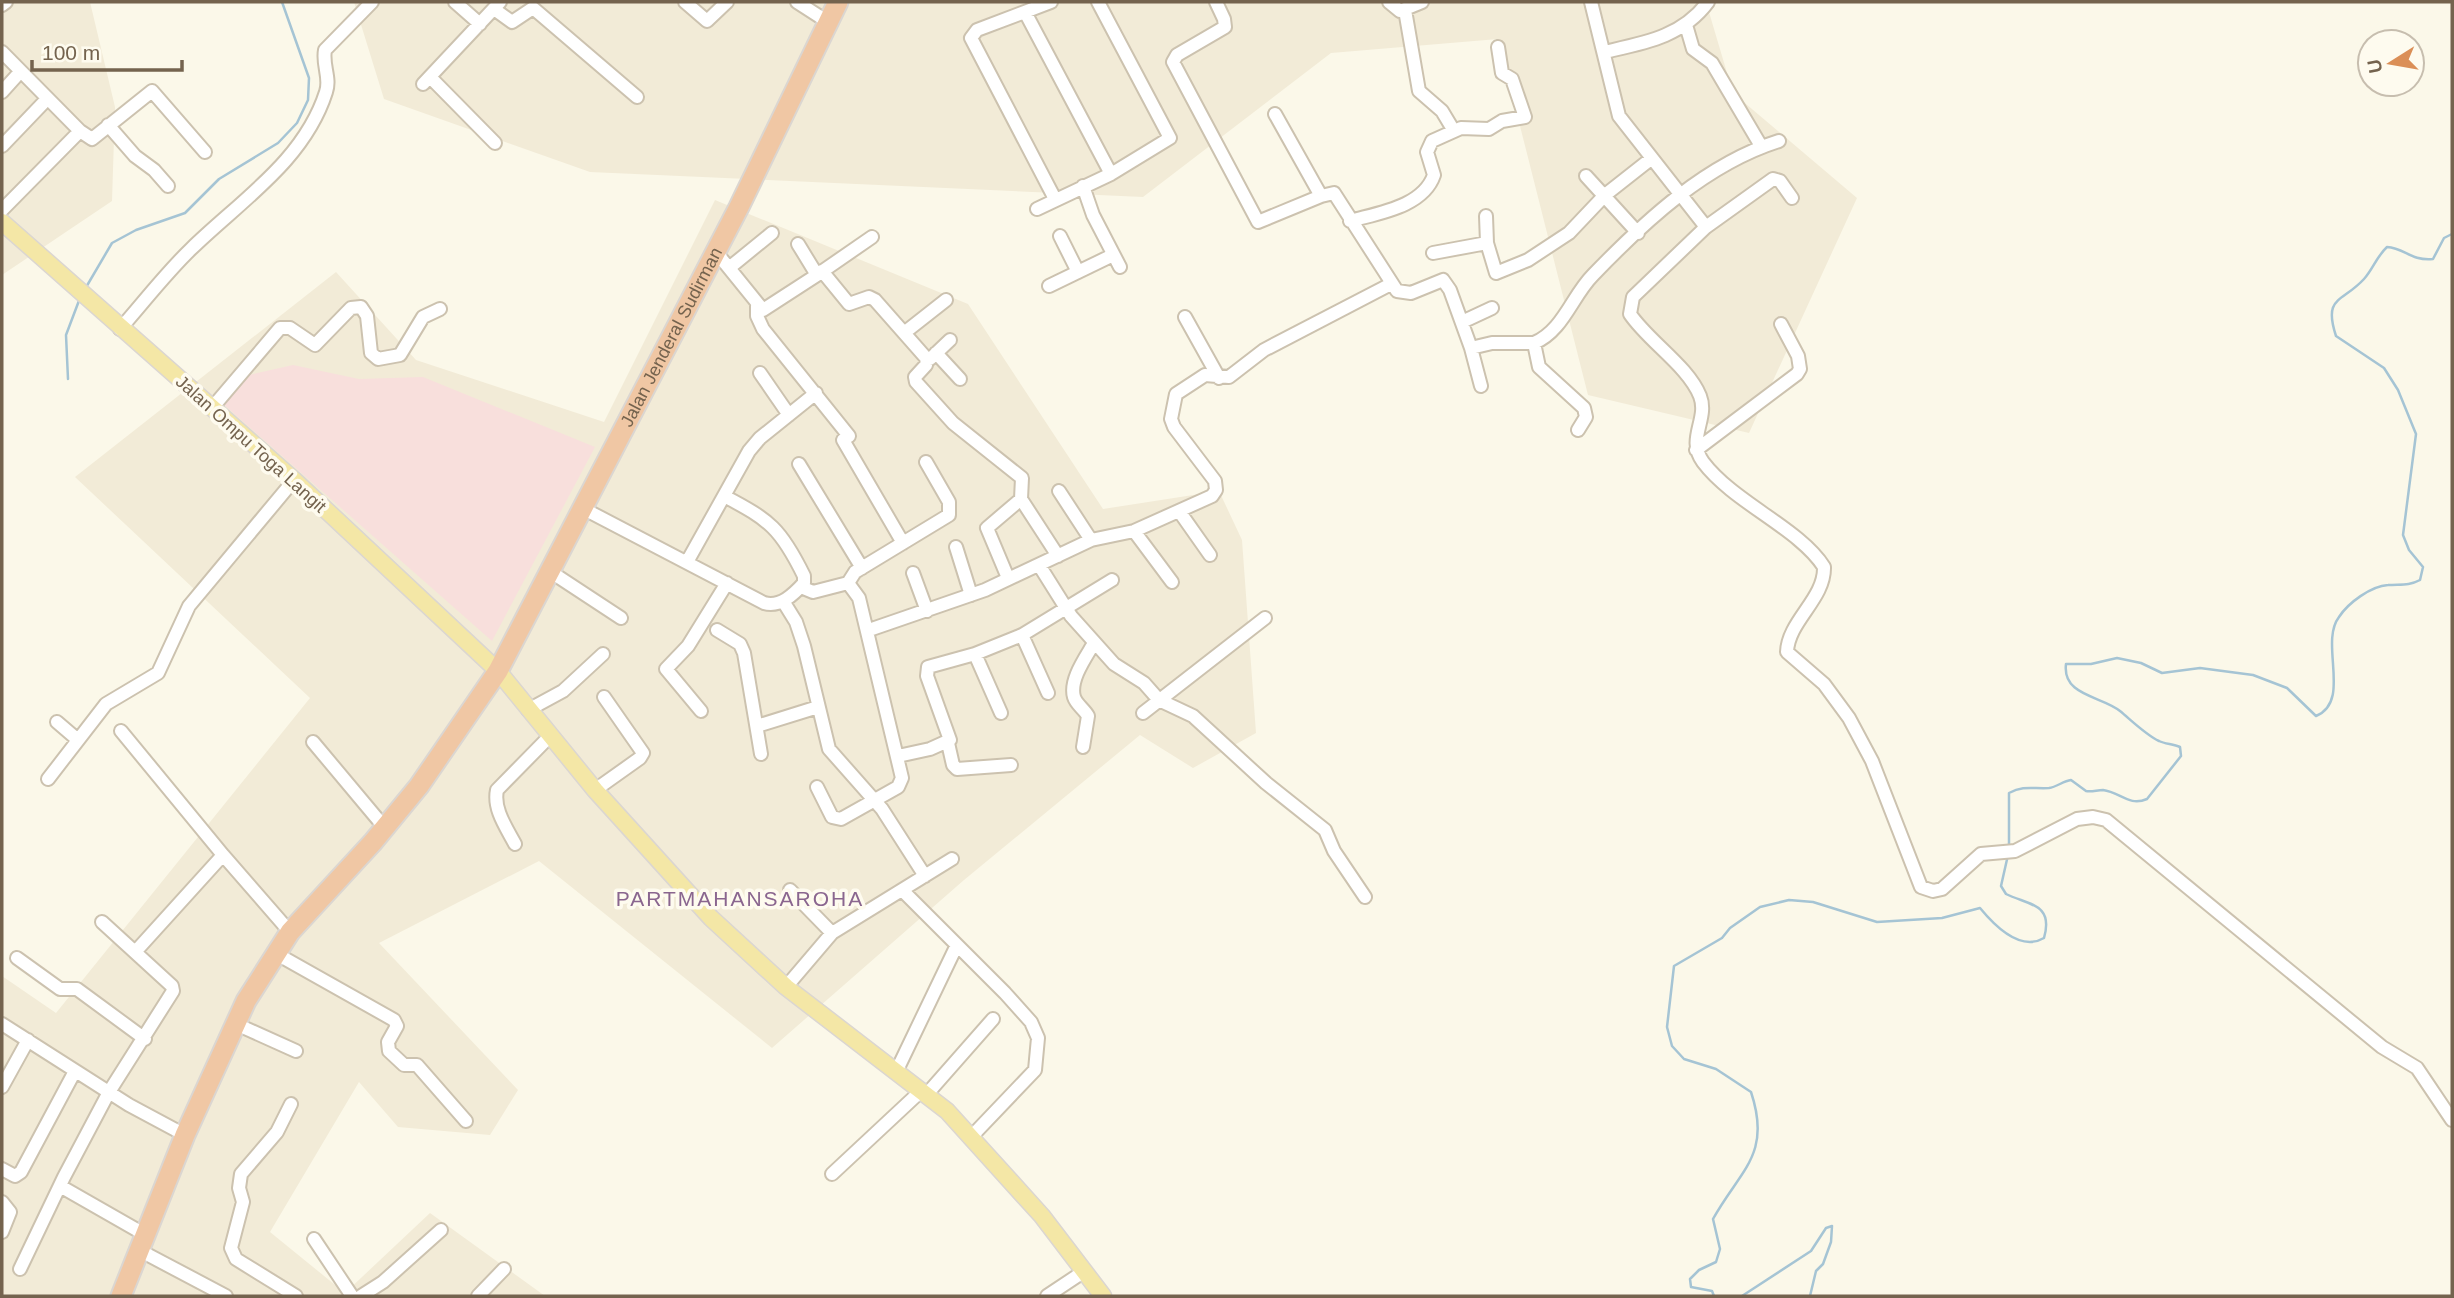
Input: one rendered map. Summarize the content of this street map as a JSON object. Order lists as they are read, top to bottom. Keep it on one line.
{"streets":{"highway":["Jalan Jenderal Sudirman"],"main road":["Jalan Ompu Toga Langit"]},"crossings":[["Jalan Jenderal Sudirman","Jalan Ompu Toga Langit"]],"districts":["PARTMAHANSAROHA"],"scale_bar":"100 m","north":"left"}
